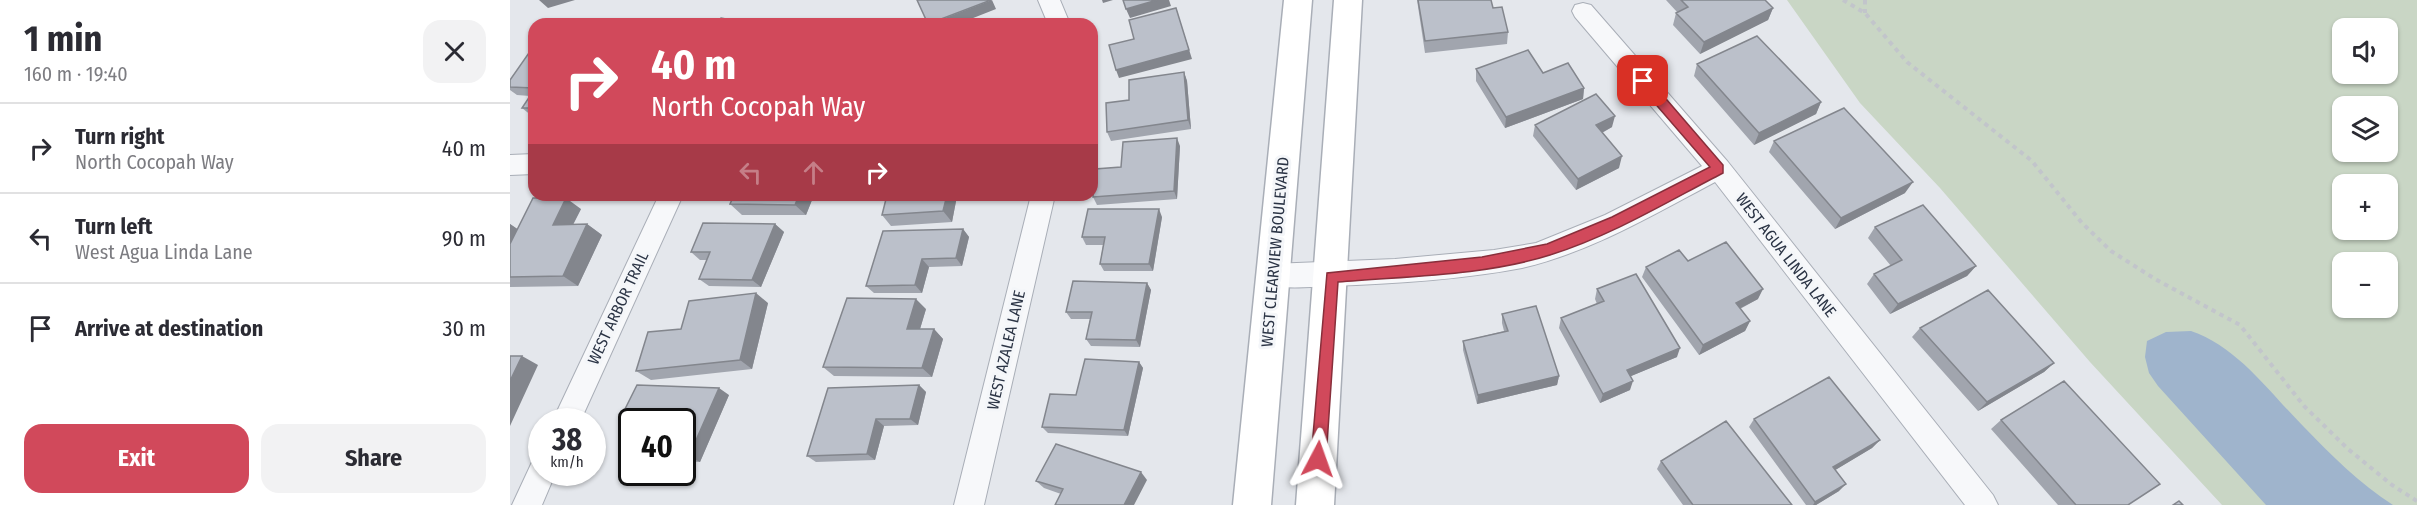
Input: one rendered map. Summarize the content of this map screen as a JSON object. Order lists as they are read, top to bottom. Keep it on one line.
{"streets":{"street":["WEST CLEARVIEW BOULEVARD","WEST AGUA LINDA LANE","WEST ARBOR TRAIL","WEST AZALEA LANE"]},"page":{"heading":["1 min","160 m · 19:40"],"map_buttons":["+","−"],"turn":["40 m","North Cocopah Way"],"list":[{"name":"Turn right","note":"North Cocopah Way","value":"40 m"},{"name":"Turn left","note":"West Agua Linda Lane","value":"90 m"},{"name":"Arrive at destination","value":"30 m"}],"speed":"38 km/h","limit":"40","buttons":["Exit","Share"]}}
